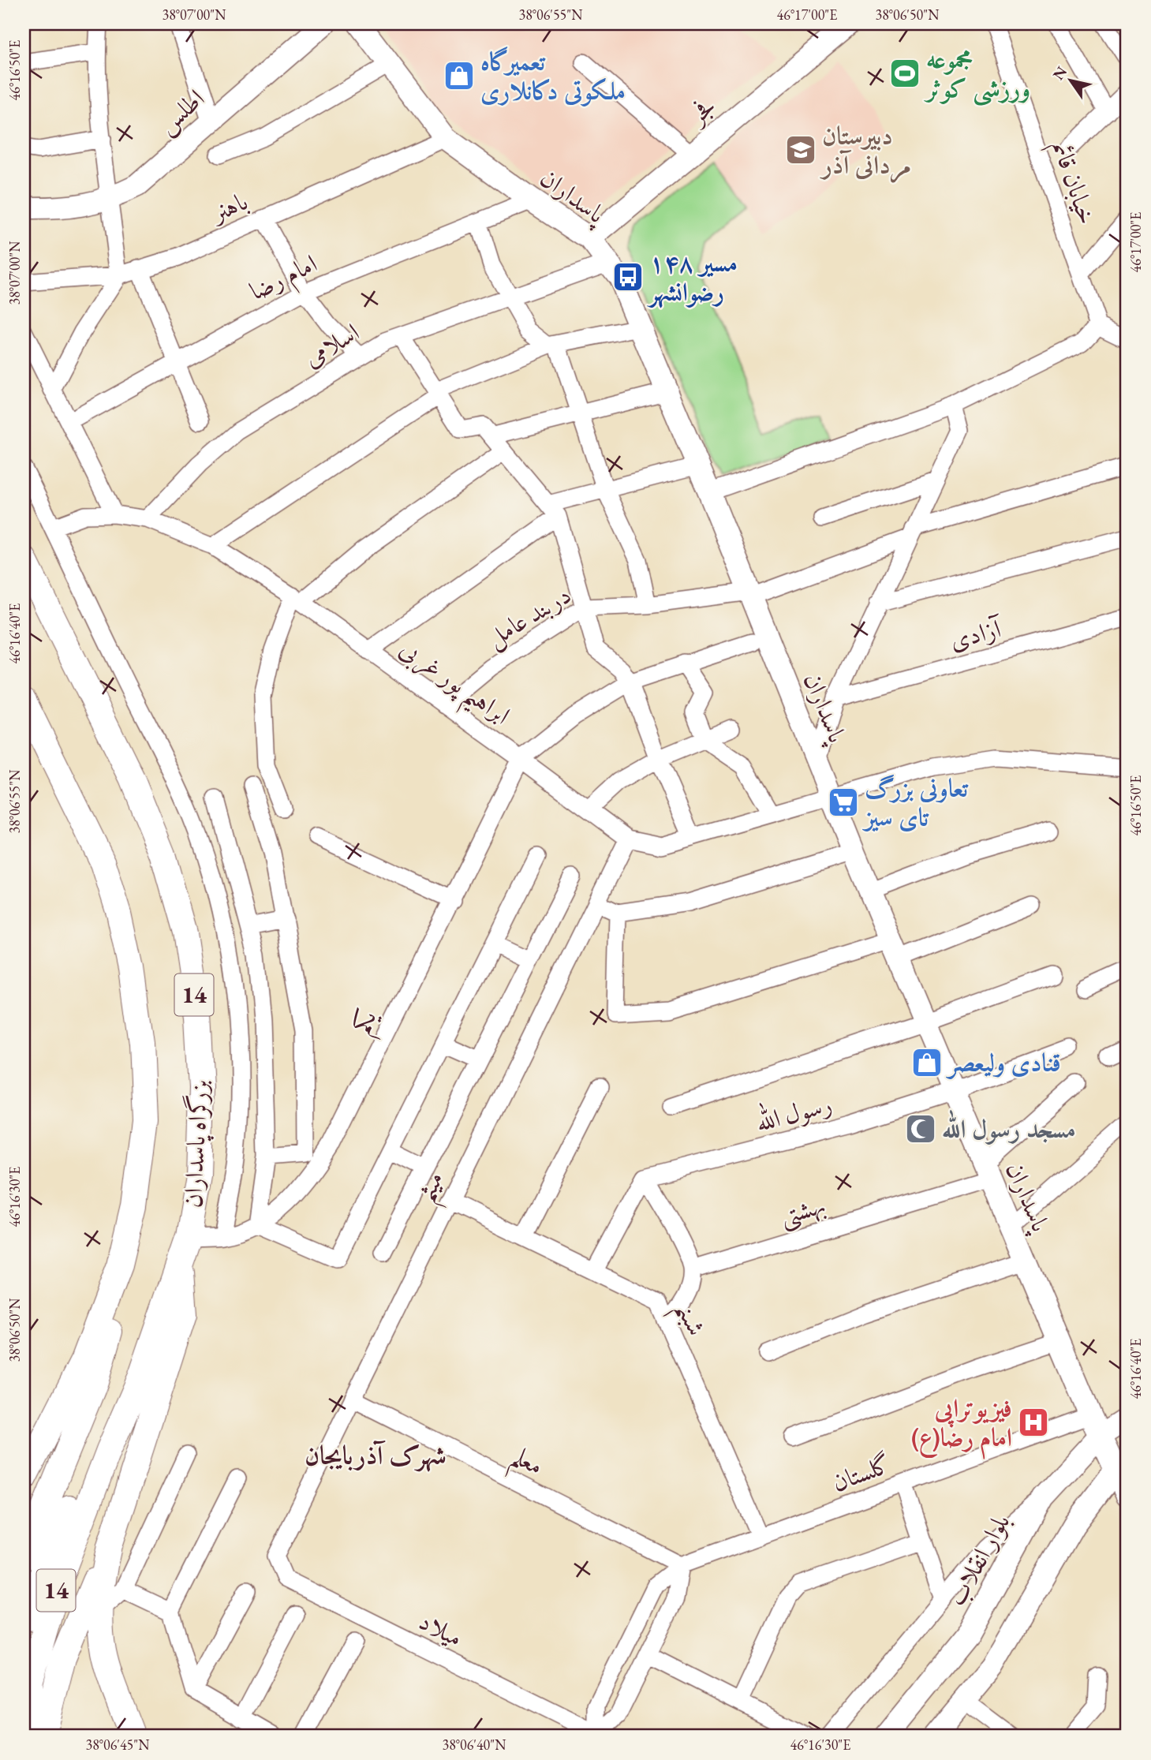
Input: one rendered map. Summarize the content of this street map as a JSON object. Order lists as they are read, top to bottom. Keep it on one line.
{"streets":{"highway":["14","بزرگراه پاسداران"],"main road":["فجر","اطلس","پاسداران","بلوار انقلاب"],"street":["خیابان قائم","باهنر","امام رضا","اسلامی","دربند عامل","آزادی","ابراهیم پور غربی","یکم","رسول الله","میثم","بهشتی","شبنم","معلم","گلستان","میلاد"]},"crossings":[["فجر","پاسداران"],["پاسداران","باهنر"],["پاسداران","امام رضا"],["پاسداران","اسلامی"],["پاسداران","دربند عامل"],["پاسداران","ابراهیم پور غربی"],["پاسداران","رسول الله"],["پاسداران","بهشتی"],["پاسداران","گلستان"],["پاسداران","بلوار انقلاب"],["اسلامی","ابراهیم پور غربی"],["دربند عامل","ابراهیم پور غربی"],["ابراهیم پور غربی","یکم"],["ابراهیم پور غربی","میثم"],["14","بزرگراه پاسداران"],["یکم","بزرگراه پاسداران"],["میثم","شبنم"],["میثم","معلم"],["میثم","میلاد"],["شبنم","گلستان"],["معلم","گلستان"],["گلستان","میلاد"]],"districts":["شهرک آذربایجان"],"places":{"sports":["مجموعه ورزشی کوثر"],"shop":["تعمیرگاه ملکوتی دکانلاری","قنادی ولیعصر"],"school or university":["دبیرستان مردانی آذر"],"bus stop":["مسیر ۱۴۸ رضوانشهر"],"supermarket":["تعاونی بزرگ تای سیز"],"mosque":["مسجد رسول الله"],"hospital":["فیزیوتراپی امام رضا(ع)"]},"north":"top left","coordinates":["38°07'00\"N","38°06'55\"N","46°17'00\"E","38°06'50\"N","46°16'50\"E","46°16'40\"E","46°16'30\"E","38°06'45\"N","38°06'40\"N"]}
